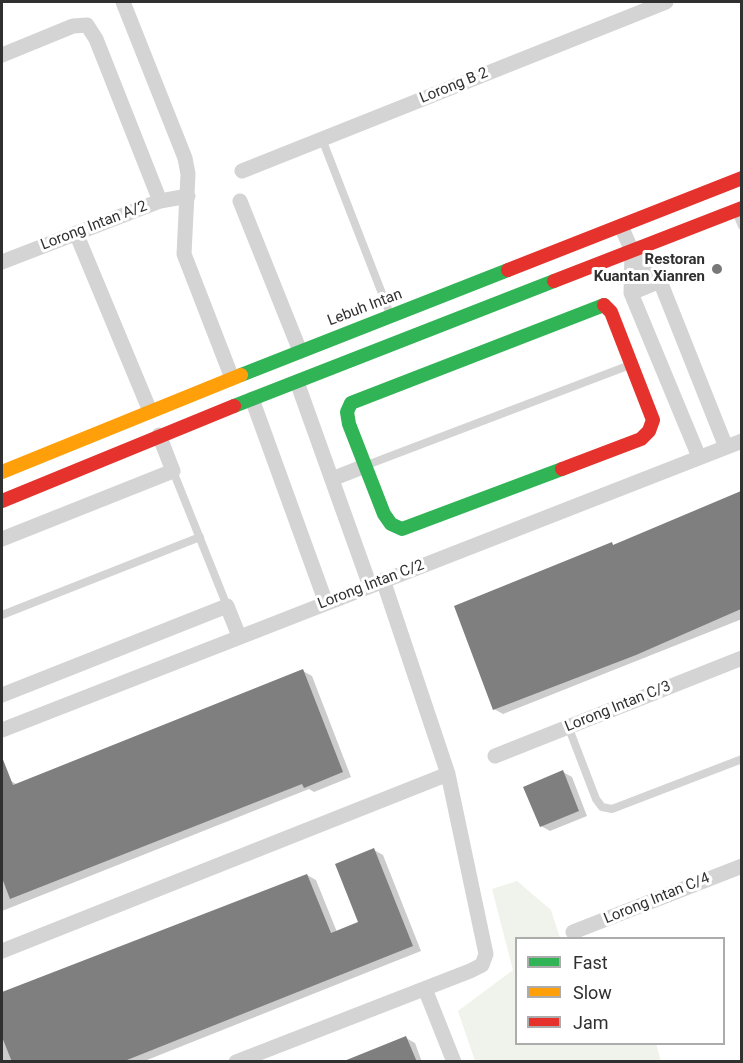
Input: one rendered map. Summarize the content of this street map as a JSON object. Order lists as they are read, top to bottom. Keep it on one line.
{"streets":{"main road":["Lebuh Intan"],"street":["Lorong B 2","Lorong Intan A/2","Lorong Intan C/2","Lorong Intan C/3","Lorong Intan C/4"]},"places":["Restoran Kuantan Xianren"],"legend":["Fast","Slow","Jam"]}
